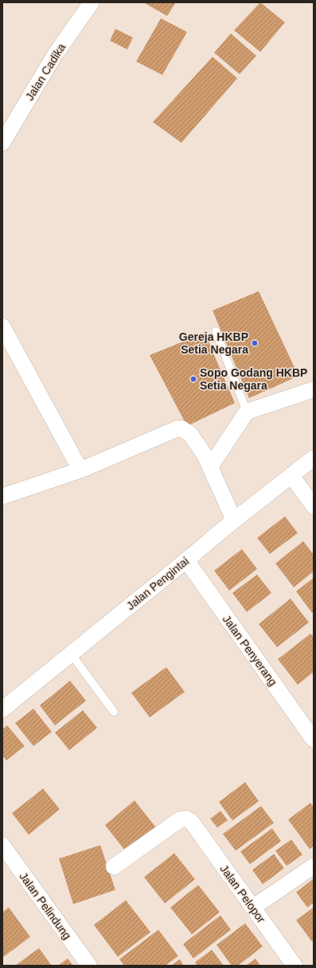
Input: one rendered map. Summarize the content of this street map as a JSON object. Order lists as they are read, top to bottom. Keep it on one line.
{"streets":{"street":["Jalan Cadika","Jalan Pengintai","Jalan Penyerang","Jalan Pelopor","Jalan Pelindung"]},"crossings":[["Jalan Pengintai","Jalan Penyerang"]],"places":["Gereja HKBP Setia Negara","Sopo Godang HKBP Setia Negara"]}
